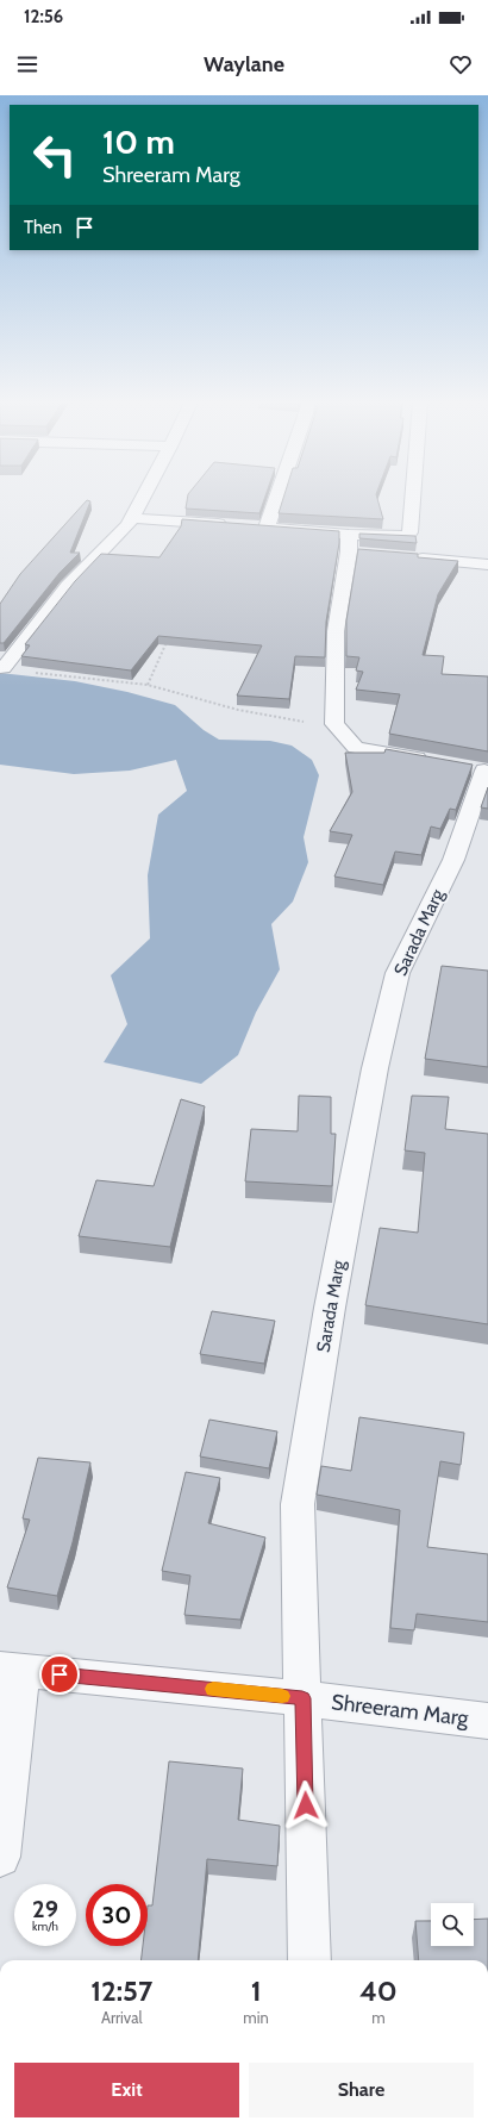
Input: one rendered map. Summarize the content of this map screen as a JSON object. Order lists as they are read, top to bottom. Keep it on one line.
{"streets":{"street":["Sarada Marg","Shreeram Marg"]},"crossings":[["Sarada Marg","Shreeram Marg"]],"page":{"status":"12:56","header":"Waylane","turn":["10 m","Shreeram Marg"],"then":"Then","speed":"29 km/h","limit":"30","eta":["12:57","Arrival","1","min","40","m"],"buttons":["Exit","Share"]}}
